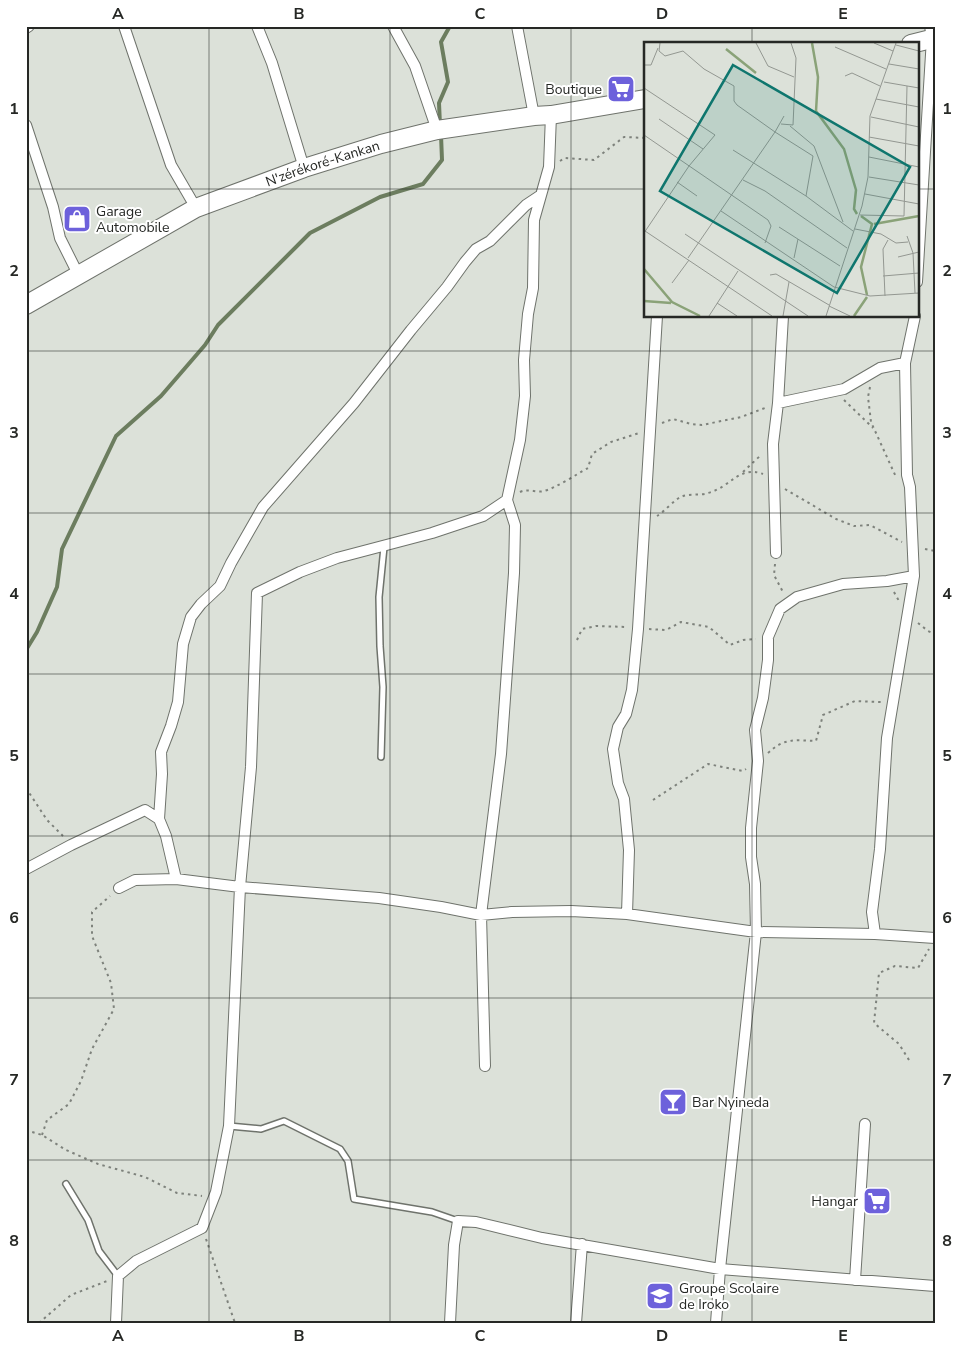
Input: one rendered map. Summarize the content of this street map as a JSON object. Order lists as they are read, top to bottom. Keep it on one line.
{"streets":{"highway":["N'zérékoré-Kankan"]},"places":{"supermarket":["Boutique","Hangar"],"shop":["Garage Automobile"],"bar":["Bar Nyineda"],"school or university":["Groupe Scolaire de Iroko"]},"grid":{"columns":["A","B","C","D","E"],"rows":["1","2","3","4","5","6","7","8"]}}
